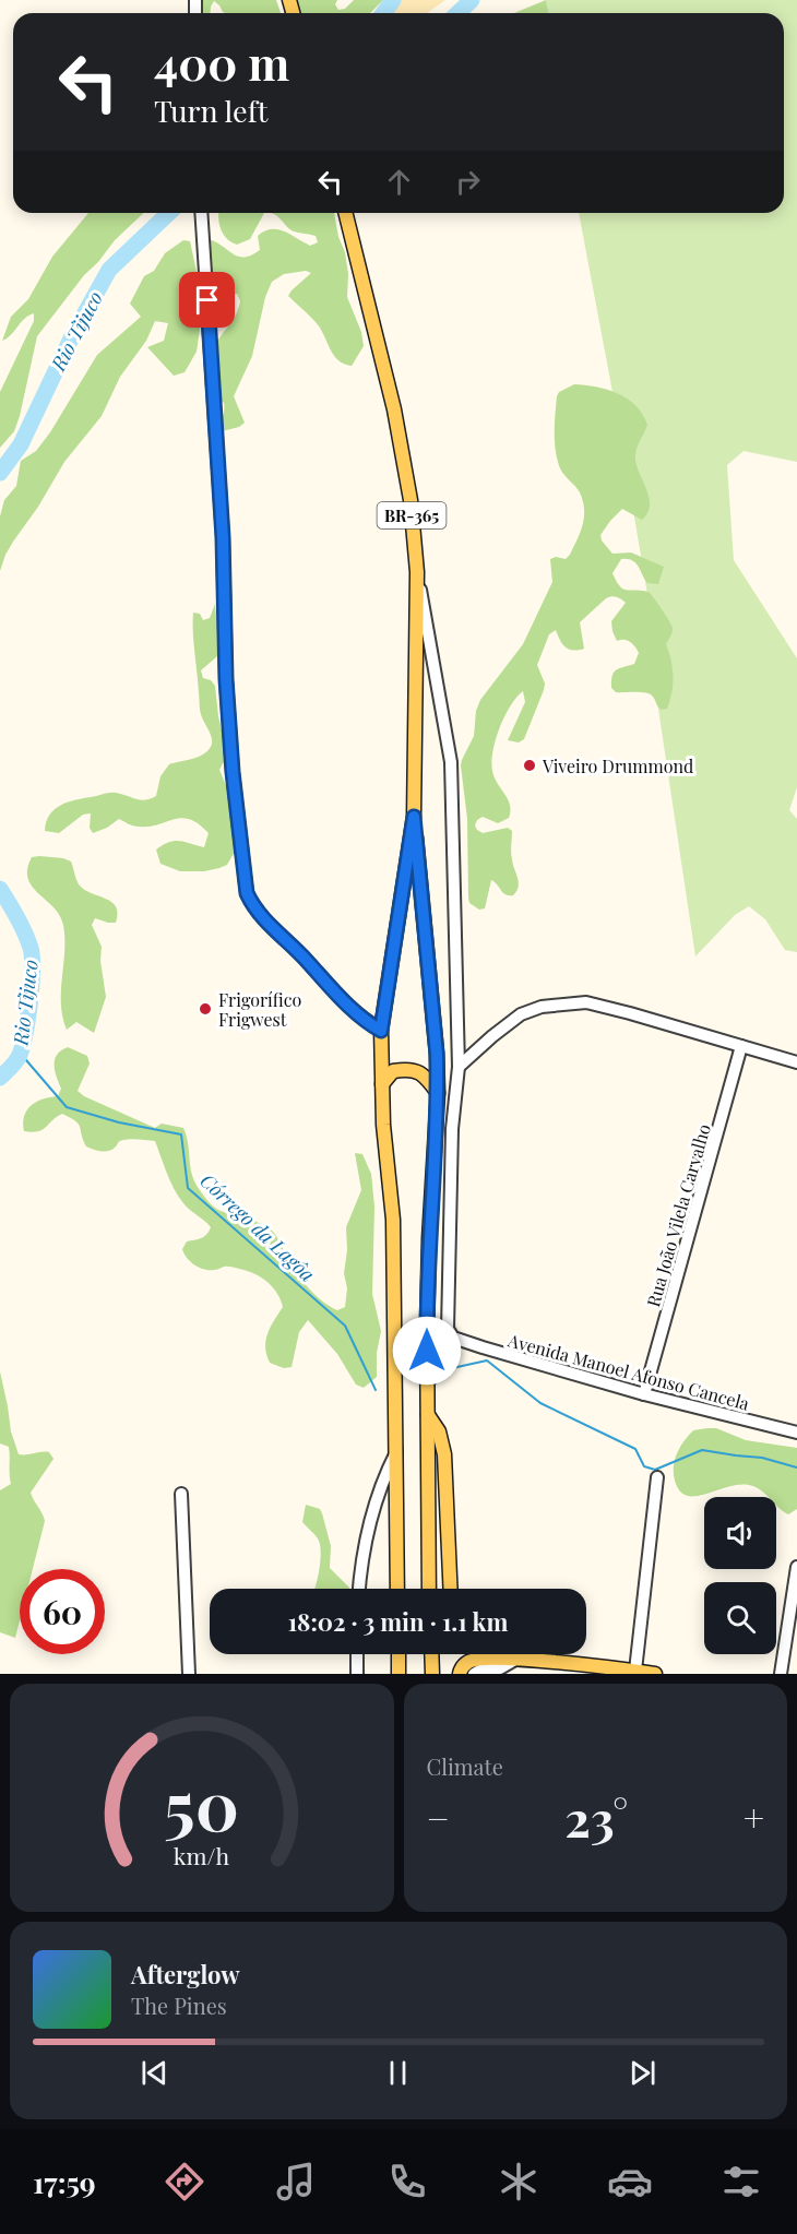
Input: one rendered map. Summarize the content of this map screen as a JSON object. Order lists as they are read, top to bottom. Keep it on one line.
{"streets":{"main road":["BR-365"],"street":["Rua João Vilela Carvalho","Avenida Manoel Afonso Cancela"]},"crossings":[["Rua João Vilela Carvalho","Avenida Manoel Afonso Cancela"]],"water":["Rio Tijuco","Córrego da Lagôa"],"places":["Viveiro Drummond","Frigorífico Frigwest"],"page":{"turn":["400 m","Turn left"],"limit":"60","trip":"18:02 · 3 min · 1.1 km","tile":"Climate","heat":["−","23°","+"],"song":["Afterglow","The Pines"],"tabs":"17:59","gauge":["50","km/h"]}}
